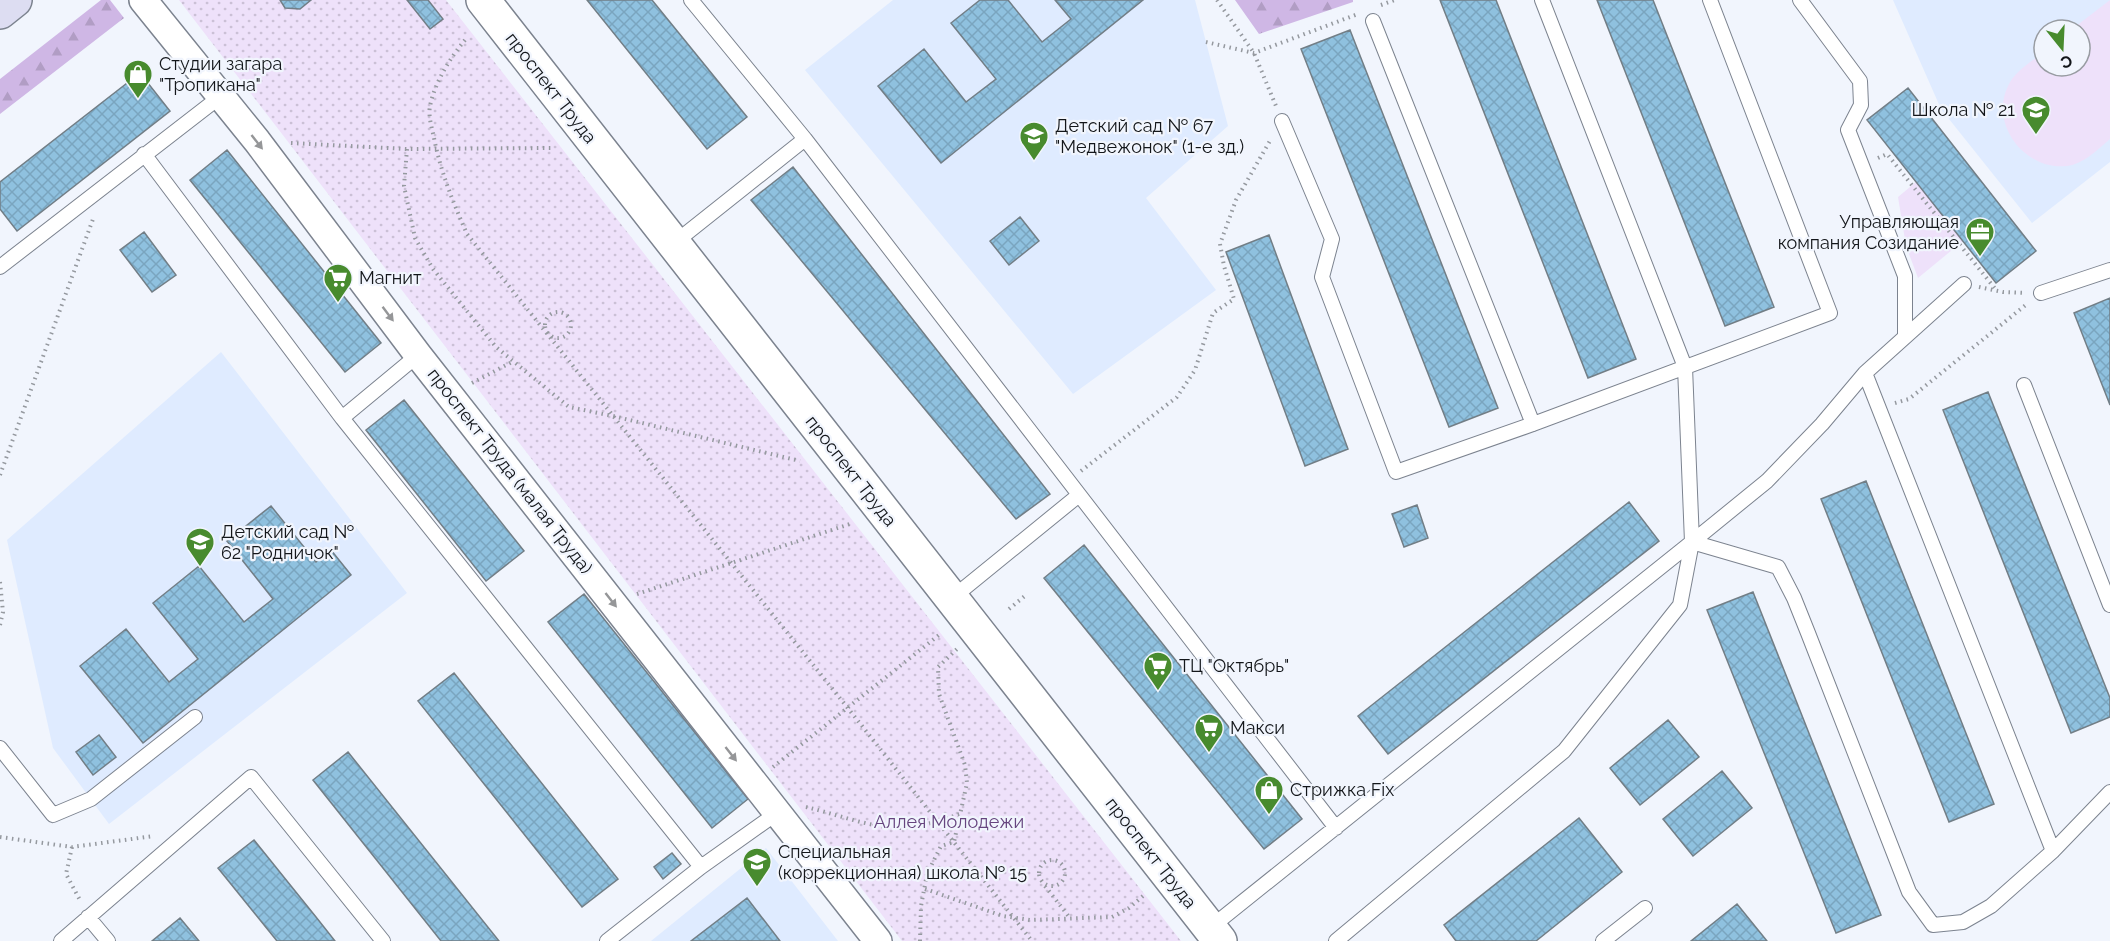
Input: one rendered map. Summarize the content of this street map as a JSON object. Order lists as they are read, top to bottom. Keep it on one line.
{"streets":{"street":["проспект Труда","проспект Труда (малая Труда)"]},"one_way":["проспект Труда (малая Труда)"],"parks":["Аллея Молодежи"],"places":{"shop":["Студии загара \"Тропикана\"","Стрижка Fix"],"school or university":["Школа № 21","Детский сад № 67 \"Медвежонок\" (1-е зд.)","Детский сад № 62 \"Родничок\"","Специальная (коррекционная) школа № 15"],"office":["Управляющая компания Созидание"],"supermarket":["Магнит","ТЦ \"Октябрь\"","Макси"]},"north":"bottom"}
